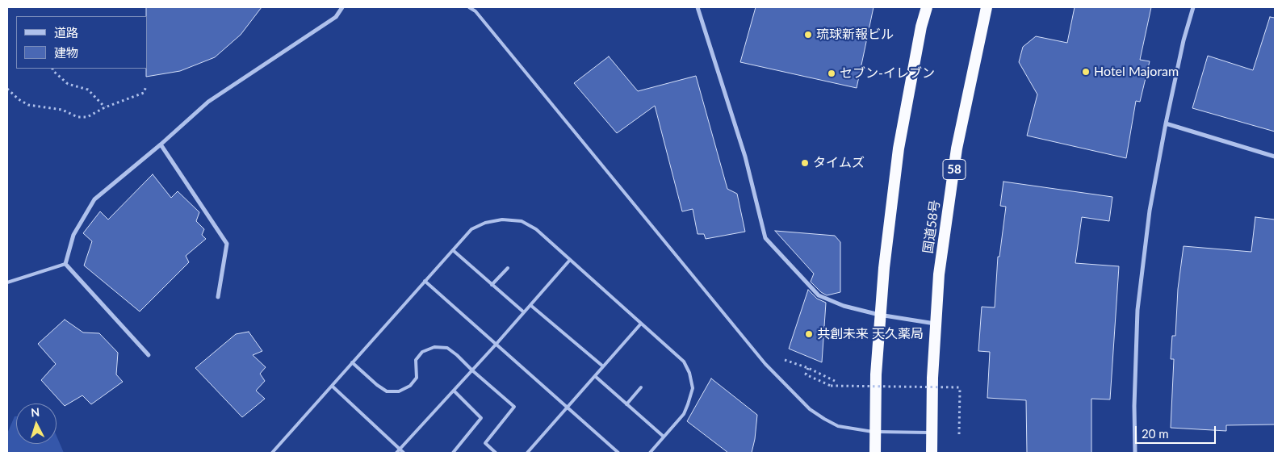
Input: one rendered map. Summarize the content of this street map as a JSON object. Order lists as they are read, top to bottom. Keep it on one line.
{"streets":{"highway":["58","国道58号"]},"places":["琉球新報ビル","Hotel Majoram","セブン-イレブン","タイムズ","共創未来 天久薬局"],"legend":["道路","建物"],"scale_bar":"20 m","north":"top"}
